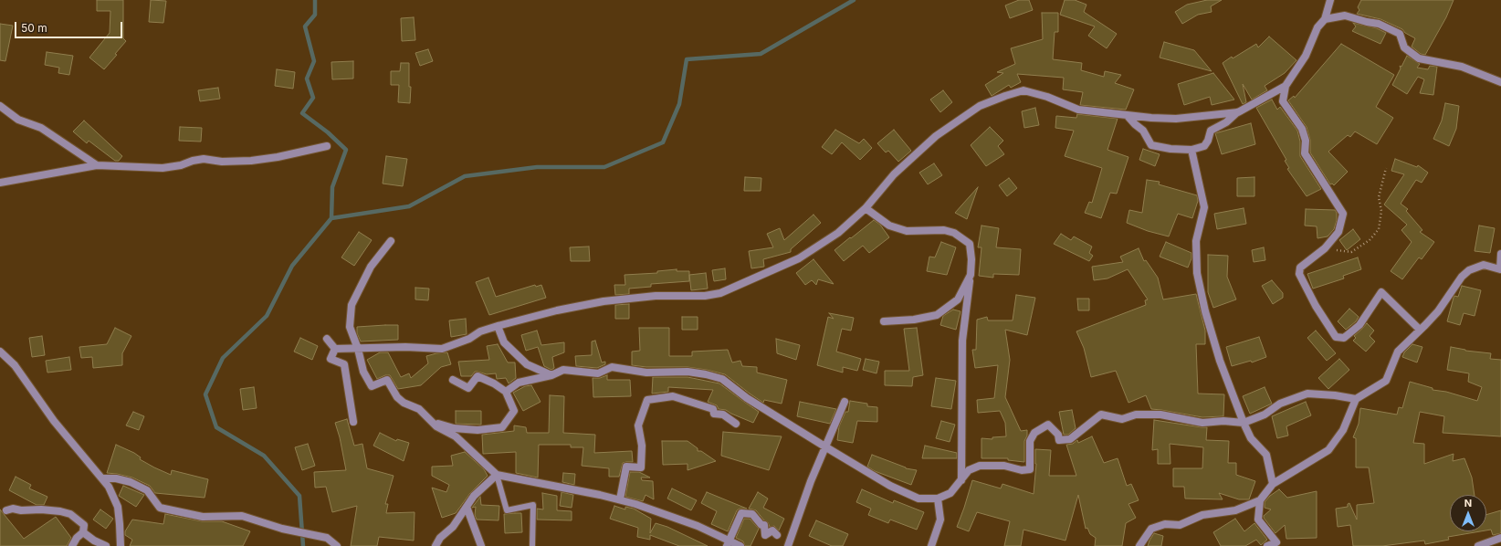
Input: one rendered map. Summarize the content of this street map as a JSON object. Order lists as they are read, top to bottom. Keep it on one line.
{"scale_bar":"50 m","north":"top"}
